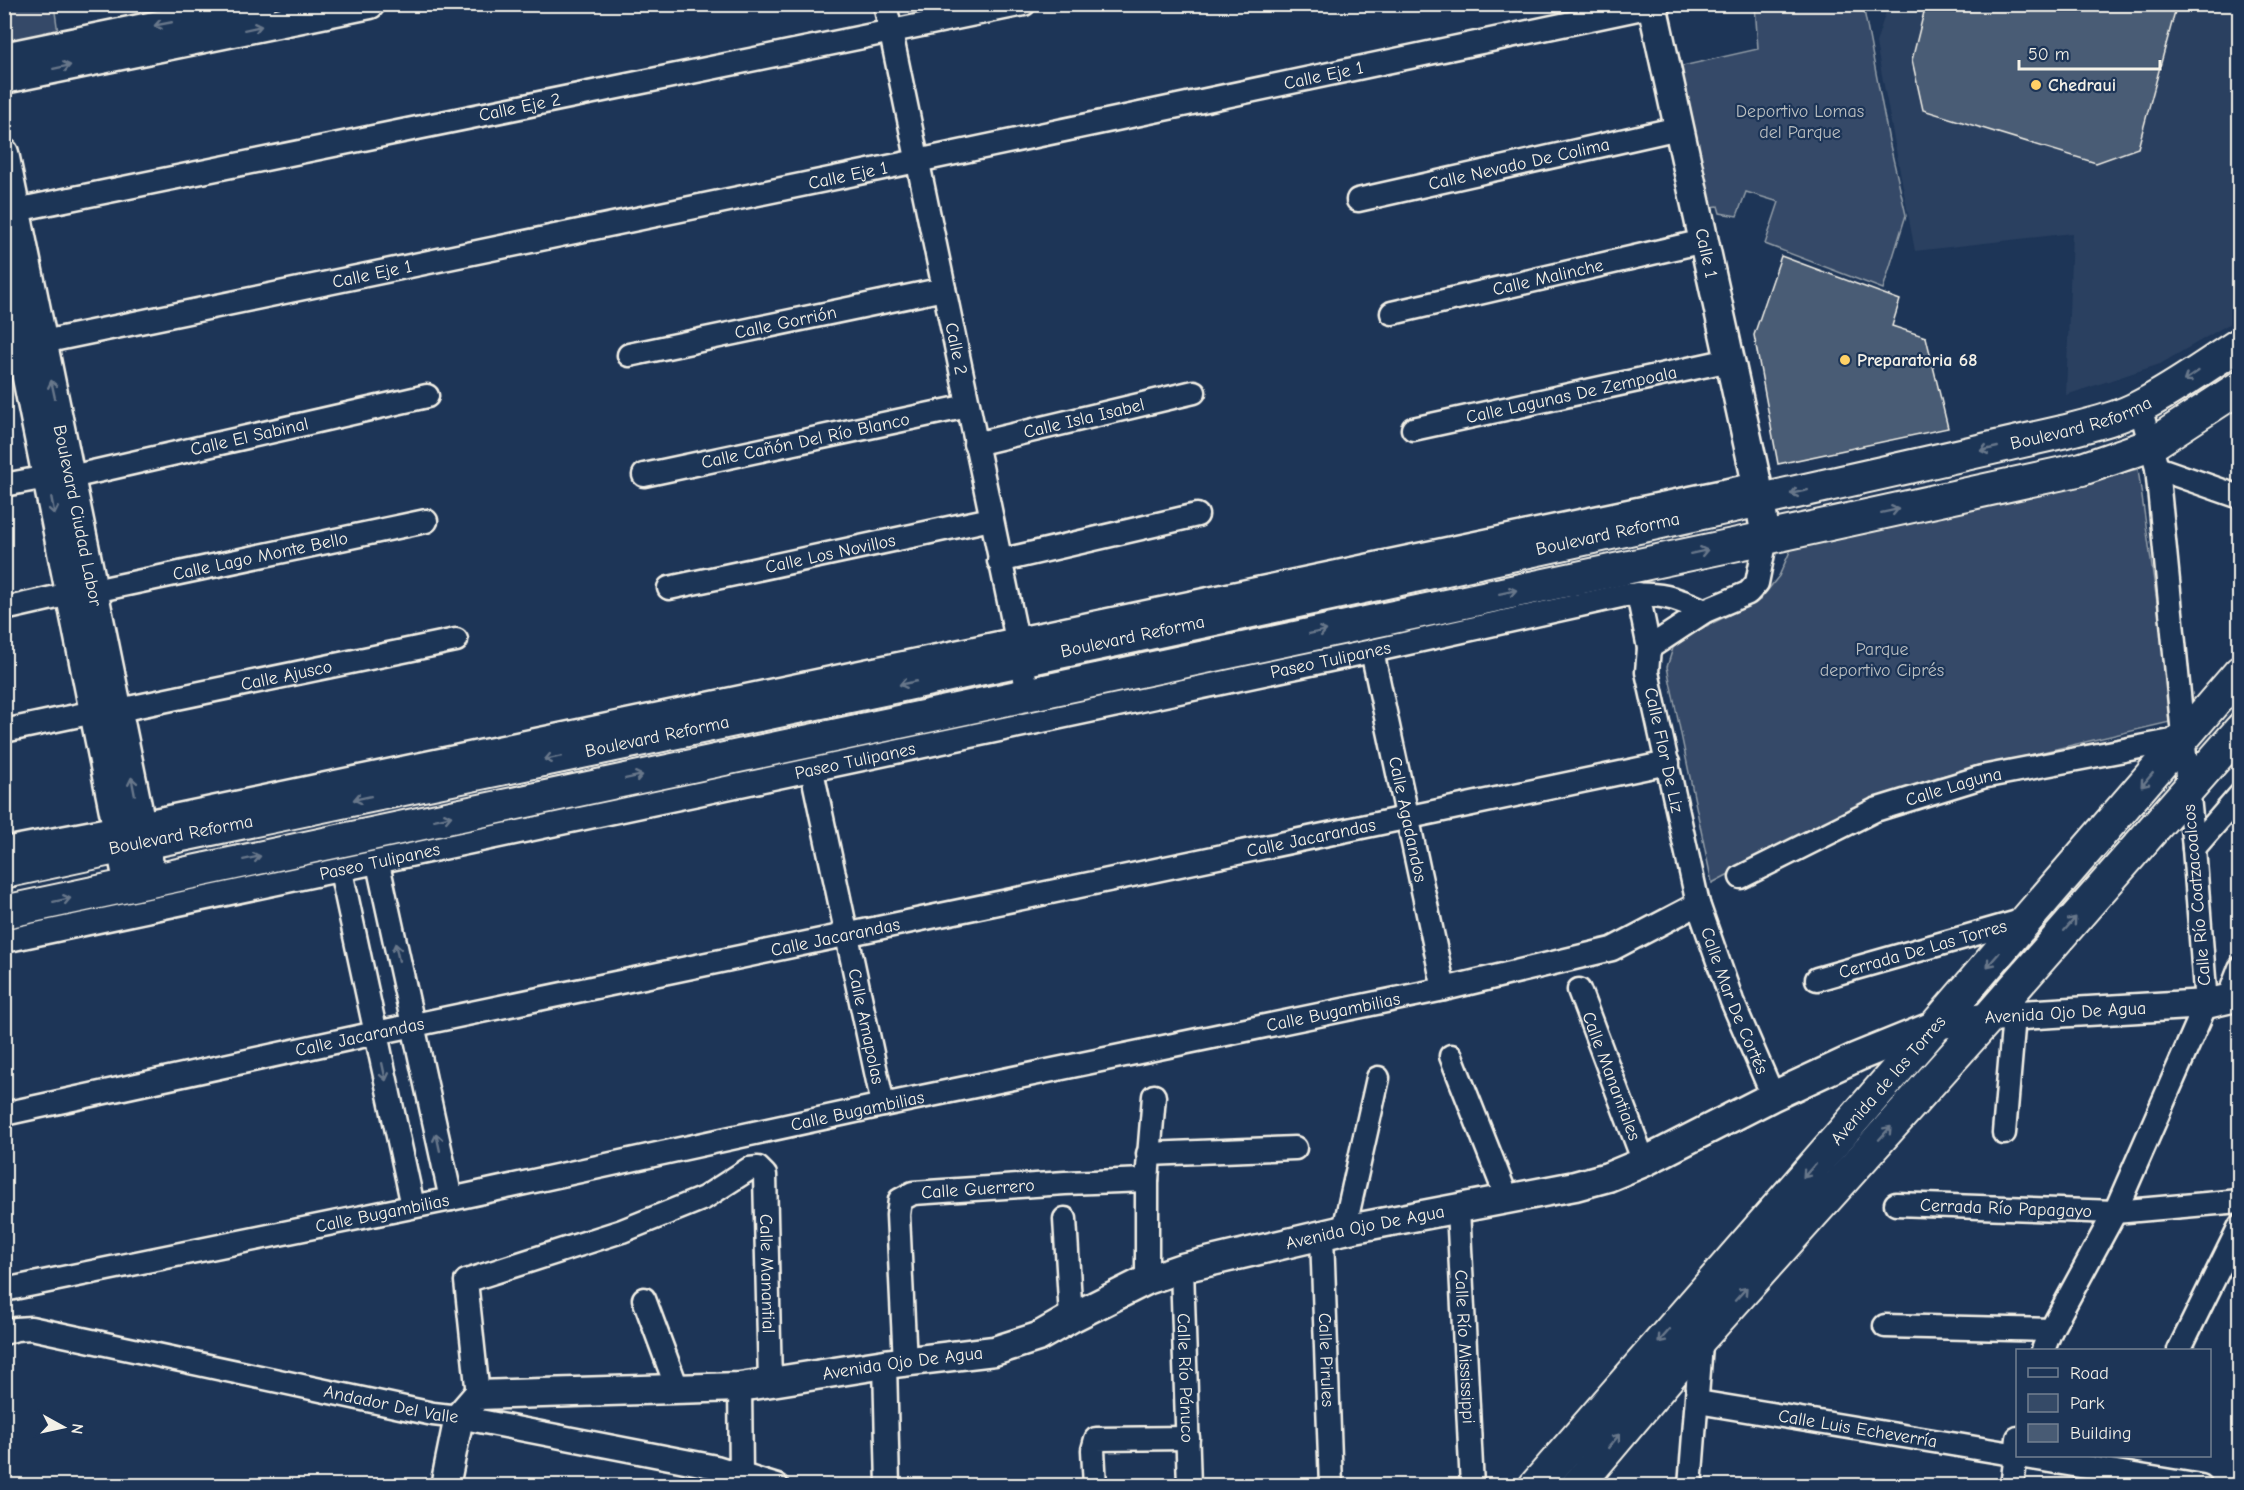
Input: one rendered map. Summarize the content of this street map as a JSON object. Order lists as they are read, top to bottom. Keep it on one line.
{"streets":{"main road":["Boulevard Reforma","Avenida de las Torres"],"street":["Calle Eje 1","Calle Eje 2","Calle Nevado De Colima","Calle 1","Calle Malinche","Calle Gorrión","Calle 2","Calle Lagunas De Zempoala","Calle Isla Isabel","Calle El Sabinal","Calle Cañón Del Río Blanco","Boulevard Ciudad Labor","Calle Los Novillos","Calle Lago Monte Bello","Paseo Tulipanes","Calle Ajusco","Calle Flor De Liz","Calle Laguna","Calle Agadandos","Calle Jacarandas","Calle Río Coatzacoalcos","Cerrada De Las Torres","Calle Mar De Cortés","Calle Bugambilias","Avenida Ojo De Agua","Calle Amapolas","Calle Manantiales","Calle Guerrero","Cerrada Río Papagayo","Calle Manantial","Calle Río Mississippi","Calle Pirules","Calle Río Pánuco","Andador Del Valle","Calle Luis Echeverría"]},"crossings":[["Calle Eje 1","Calle 1"],["Calle Eje 1","Calle 2"],["Calle Eje 1","Boulevard Ciudad Labor"],["Calle Eje 2","Calle 2"],["Calle Eje 2","Boulevard Ciudad Labor"],["Calle Nevado De Colima","Calle 1"],["Calle 1","Calle Malinche"],["Calle 1","Calle Lagunas De Zempoala"],["Calle 1","Boulevard Reforma"],["Calle Gorrión","Calle 2"],["Calle 2","Calle Isla Isabel"],["Calle 2","Boulevard Reforma"],["Calle 2","Calle Cañón Del Río Blanco"],["Calle 2","Calle Los Novillos"],["Boulevard Reforma","Boulevard Ciudad Labor"],["Boulevard Reforma","Calle Río Coatzacoalcos"],["Calle El Sabinal","Boulevard Ciudad Labor"],["Boulevard Ciudad Labor","Calle Lago Monte Bello"],["Boulevard Ciudad Labor","Calle Ajusco"],["Paseo Tulipanes","Calle Flor De Liz"],["Paseo Tulipanes","Calle Agadandos"],["Paseo Tulipanes","Calle Amapolas"],["Calle Flor De Liz","Calle Jacarandas"],["Calle Flor De Liz","Calle Mar De Cortés"],["Calle Flor De Liz","Calle Bugambilias"],["Calle Laguna","Calle Río Coatzacoalcos"],["Calle Laguna","Avenida de las Torres"],["Calle Agadandos","Calle Jacarandas"],["Calle Agadandos","Calle Bugambilias"],["Calle Jacarandas","Calle Amapolas"],["Calle Río Coatzacoalcos","Avenida Ojo De Agua"],["Calle Río Coatzacoalcos","Avenida de las Torres"],["Calle Río Coatzacoalcos","Cerrada Río Papagayo"],["Cerrada De Las Torres","Avenida de las Torres"],["Calle Mar De Cortés","Calle Bugambilias"],["Calle Mar De Cortés","Avenida Ojo De Agua"],["Calle Bugambilias","Calle Amapolas"],["Avenida Ojo De Agua","Calle Manantiales"],["Avenida Ojo De Agua","Avenida de las Torres"],["Avenida Ojo De Agua","Calle Guerrero"],["Avenida Ojo De Agua","Calle Manantial"],["Avenida Ojo De Agua","Calle Río Mississippi"],["Avenida Ojo De Agua","Calle Pirules"],["Avenida Ojo De Agua","Calle Río Pánuco"]],"parks":["Deportivo Lomas del Parque","Parque deportivo Ciprés"],"places":["Chedraui","Preparatoria 68"],"legend":["Road","Park","Building"],"scale_bar":"50 m","north":"right"}
